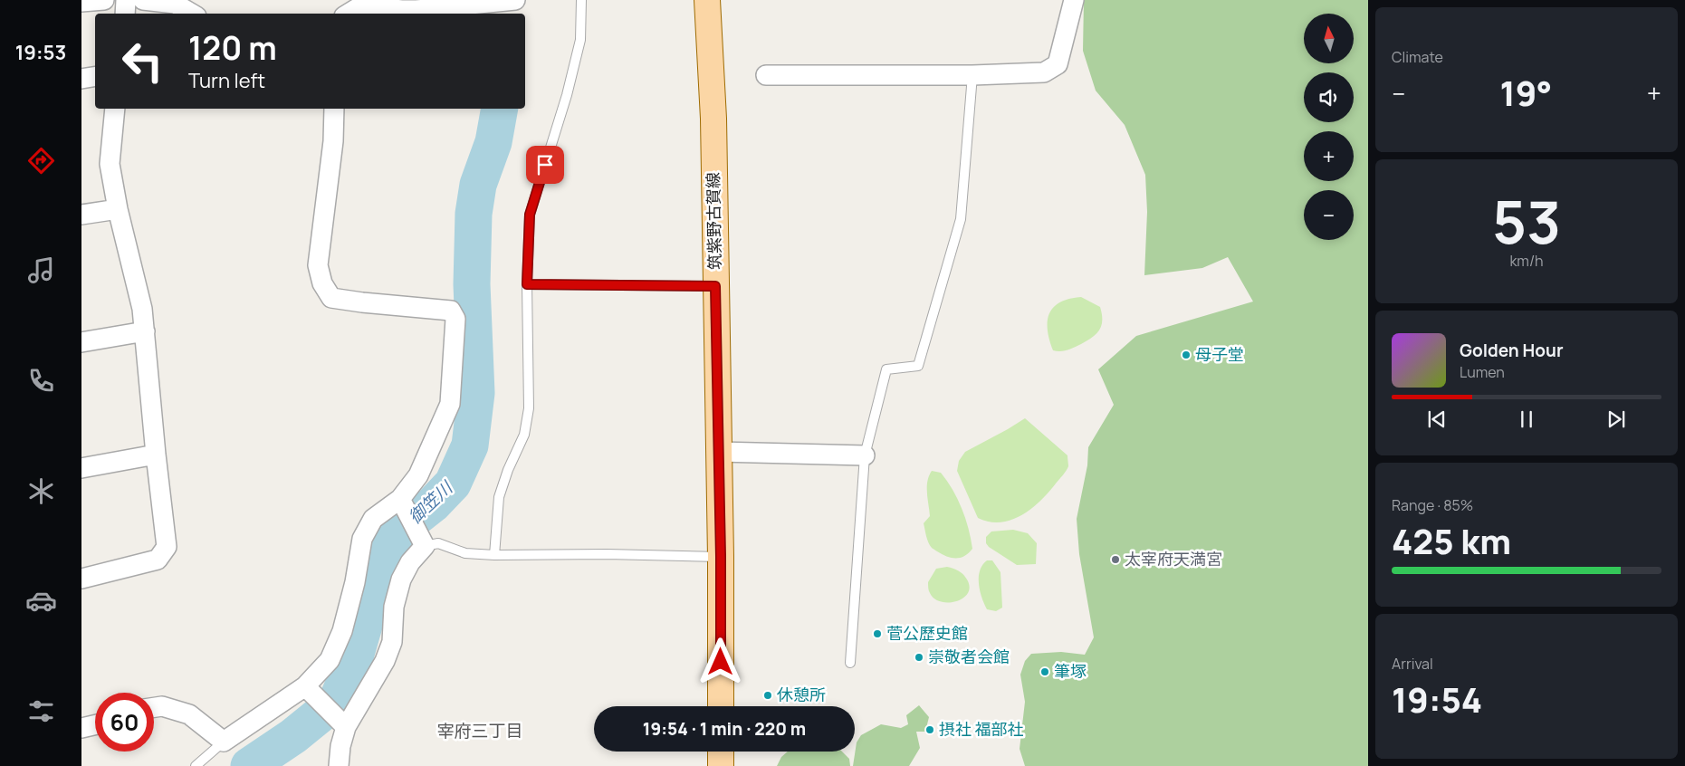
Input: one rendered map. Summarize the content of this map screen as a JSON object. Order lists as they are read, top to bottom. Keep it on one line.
{"streets":{"main road":["筑紫野古賀線"]},"districts":["宰府三丁目"],"water":["御笠川"],"places":["母子堂","太宰府天満宮","菅公歷史館","崇敬者会館","筆塚","休憩所","摂社 福部社"],"north":"top","page":{"tabs":"19:53","tile":["Climate",["53","km/h"],["Range · 85%","425 km"],["Arrival","19:54"]],"map_buttons":["+","−"],"turn":["120 m","Turn left"],"heat":["−","19°","+"],"song":["Golden Hour","Lumen"],"limit":"60","trip":"19:54 · 1 min · 220 m"}}
